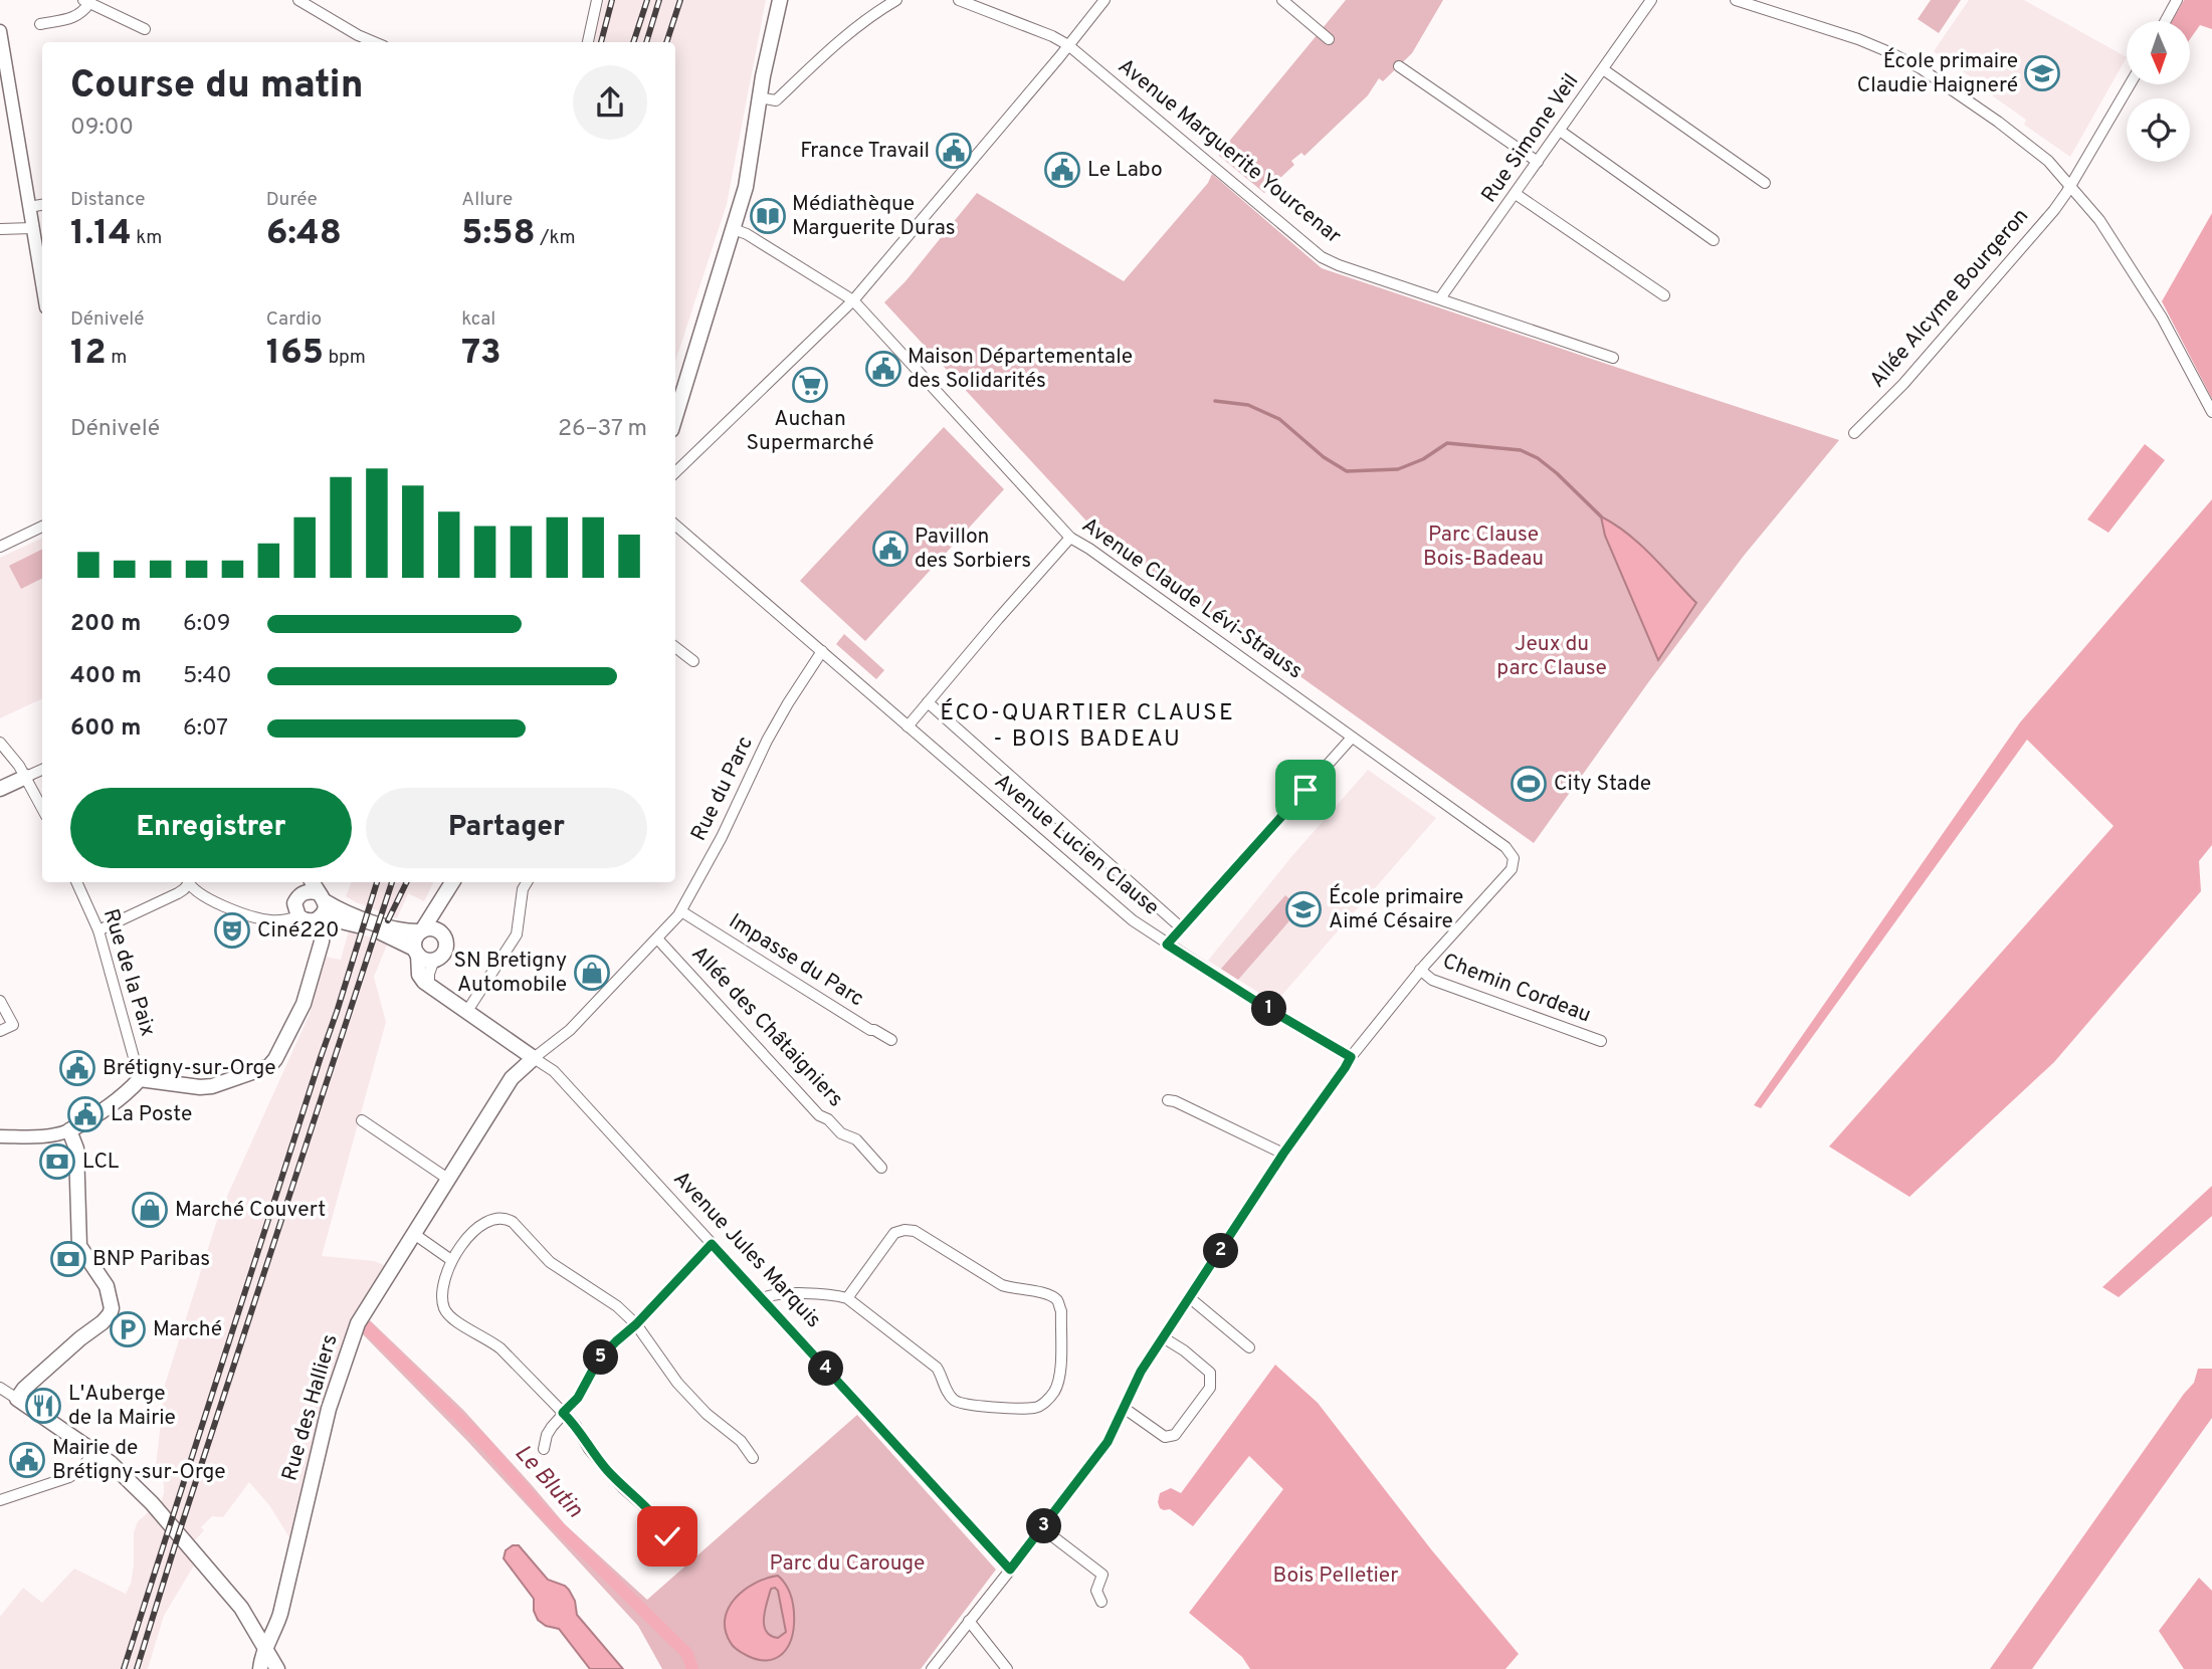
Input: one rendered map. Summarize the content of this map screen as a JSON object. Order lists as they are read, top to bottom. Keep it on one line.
{"streets":{"main road":["Avenue Jules Marquis","Rue des Halliers"],"street":["Rue Simone Veil","Avenue Marguerite Yourcenar","Allée Alcyme Bourgeron","Avenue Claude Lévi-Strauss","Rue du Parc","Avenue Lucien Clause","Impasse du Parc","Rue de la Paix","Chemin Cordeau","Allée des Châtaigniers"]},"crossings":[["Rue Simone Veil","Avenue Marguerite Yourcenar"],["Avenue Claude Lévi-Strauss","Chemin Cordeau"],["Rue du Parc","Avenue Lucien Clause"],["Rue du Parc","Impasse du Parc"],["Rue du Parc","Allée des Châtaigniers"],["Rue du Parc","Avenue Jules Marquis"],["Rue du Parc","Rue des Halliers"],["Avenue Jules Marquis","Rue des Halliers"]],"districts":["ÉCO-QUARTIER CLAUSE - BOIS BADEAU"],"water":["Le Blutin"],"parks":["Parc Clause Bois-Badeau","Jeux du parc Clause","Parc du Carouge","Bois Pelletier"],"places":{"school or university":["École primaire Claudie Haigneré","École primaire Aimé Césaire"],"public building":["France Travail","Le Labo","Maison Départementale des Solidarités","Pavillon des Sorbiers","Brétigny-sur-Orge","La Poste","Mairie de Brétigny-sur-Orge"],"library":["Médiathèque Marguerite Duras"],"supermarket":["Auchan Supermarché"],"sports":["City Stade"],"theatre":["Ciné220"],"shop":["SN Bretigny Automobile","Marché Couvert"],"bank":["LCL","BNP Paribas"],"parking":["Marché"],"restaurant":["L'Auberge de la Mairie"]},"north":"bottom","page":{"heading":["Course du matin","09:00"],"stats":[["Distance","1.14 km"],["Durée","6:48"],["Allure","5:58 /km"],["Dénivelé","12 m"],["Cardio","165 bpm"],["kcal","73"]],"chart":["Dénivelé","26–37 m"],"list":[{"name":"200 m","note":"6:09"},{"name":"400 m","note":"5:40"},{"name":"600 m","note":"6:07"}],"buttons":["Enregistrer","Partager"],"pins":["1","2","5","4","3"]}}
